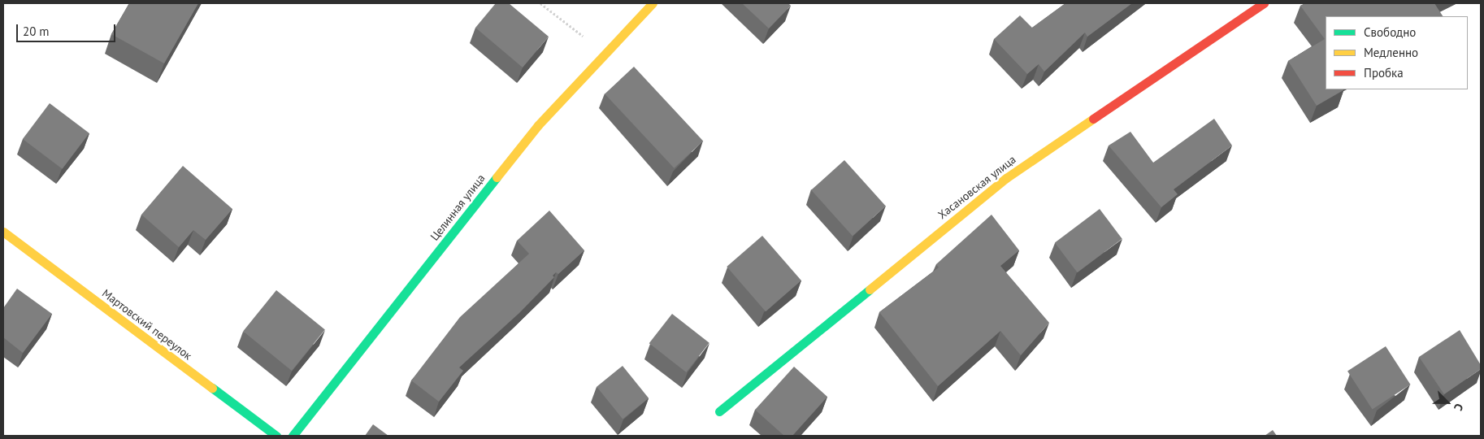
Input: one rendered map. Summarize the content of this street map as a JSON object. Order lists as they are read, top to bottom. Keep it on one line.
{"streets":{"street":["Хасановская улица","Целинная улица","Мартовский переулок"]},"legend":["Свободно","Медленно","Пробка"],"scale_bar":"20 m","north":"bottom right"}
